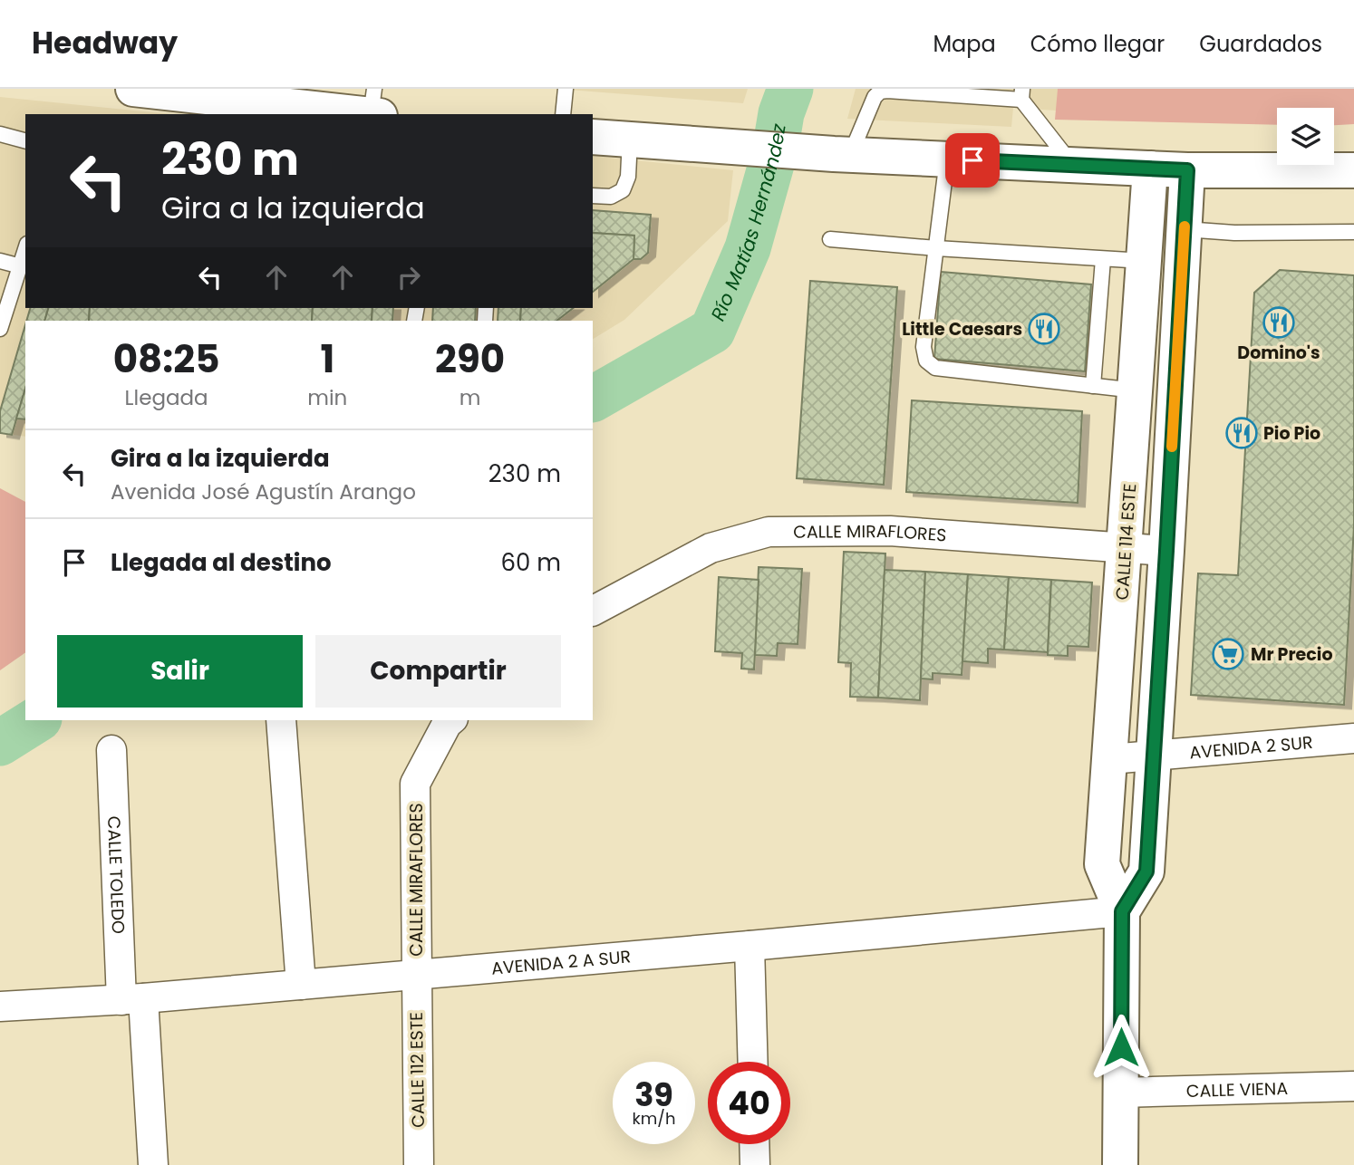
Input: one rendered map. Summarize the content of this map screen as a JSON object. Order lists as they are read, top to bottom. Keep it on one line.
{"streets":{"street":["CALLE MIRAFLORES","CALLE 114 ESTE","AVENIDA 2 SUR","CALLE TOLEDO","AVENIDA 2 A SUR","CALLE 112 ESTE","CALLE VIENA"]},"crossings":[["CALLE MIRAFLORES","CALLE 114 ESTE"],["CALLE MIRAFLORES","AVENIDA 2 A SUR"],["CALLE MIRAFLORES","CALLE 112 ESTE"],["CALLE 114 ESTE","AVENIDA 2 SUR"],["CALLE 114 ESTE","AVENIDA 2 A SUR"],["CALLE 114 ESTE","CALLE VIENA"],["CALLE TOLEDO","AVENIDA 2 A SUR"],["AVENIDA 2 A SUR","CALLE 112 ESTE"]],"water":["Río Matías Hernández"],"places":{"restaurant":["Domino's","Little Caesars","Pio Pio"],"supermarket":["Mr Precio"]},"page":{"header":"Headway","nav":["Mapa","Cómo llegar","Guardados"],"turn":["230 m","Gira a la izquierda"],"eta":["08:25","Llegada","1","min","290","m"],"list":[{"name":"Gira a la izquierda","note":"Avenida José Agustín Arango","value":"230 m"},{"name":"Llegada al destino","value":"60 m"}],"buttons":["Salir","Compartir"],"speed":"39 km/h","limit":"40"}}
